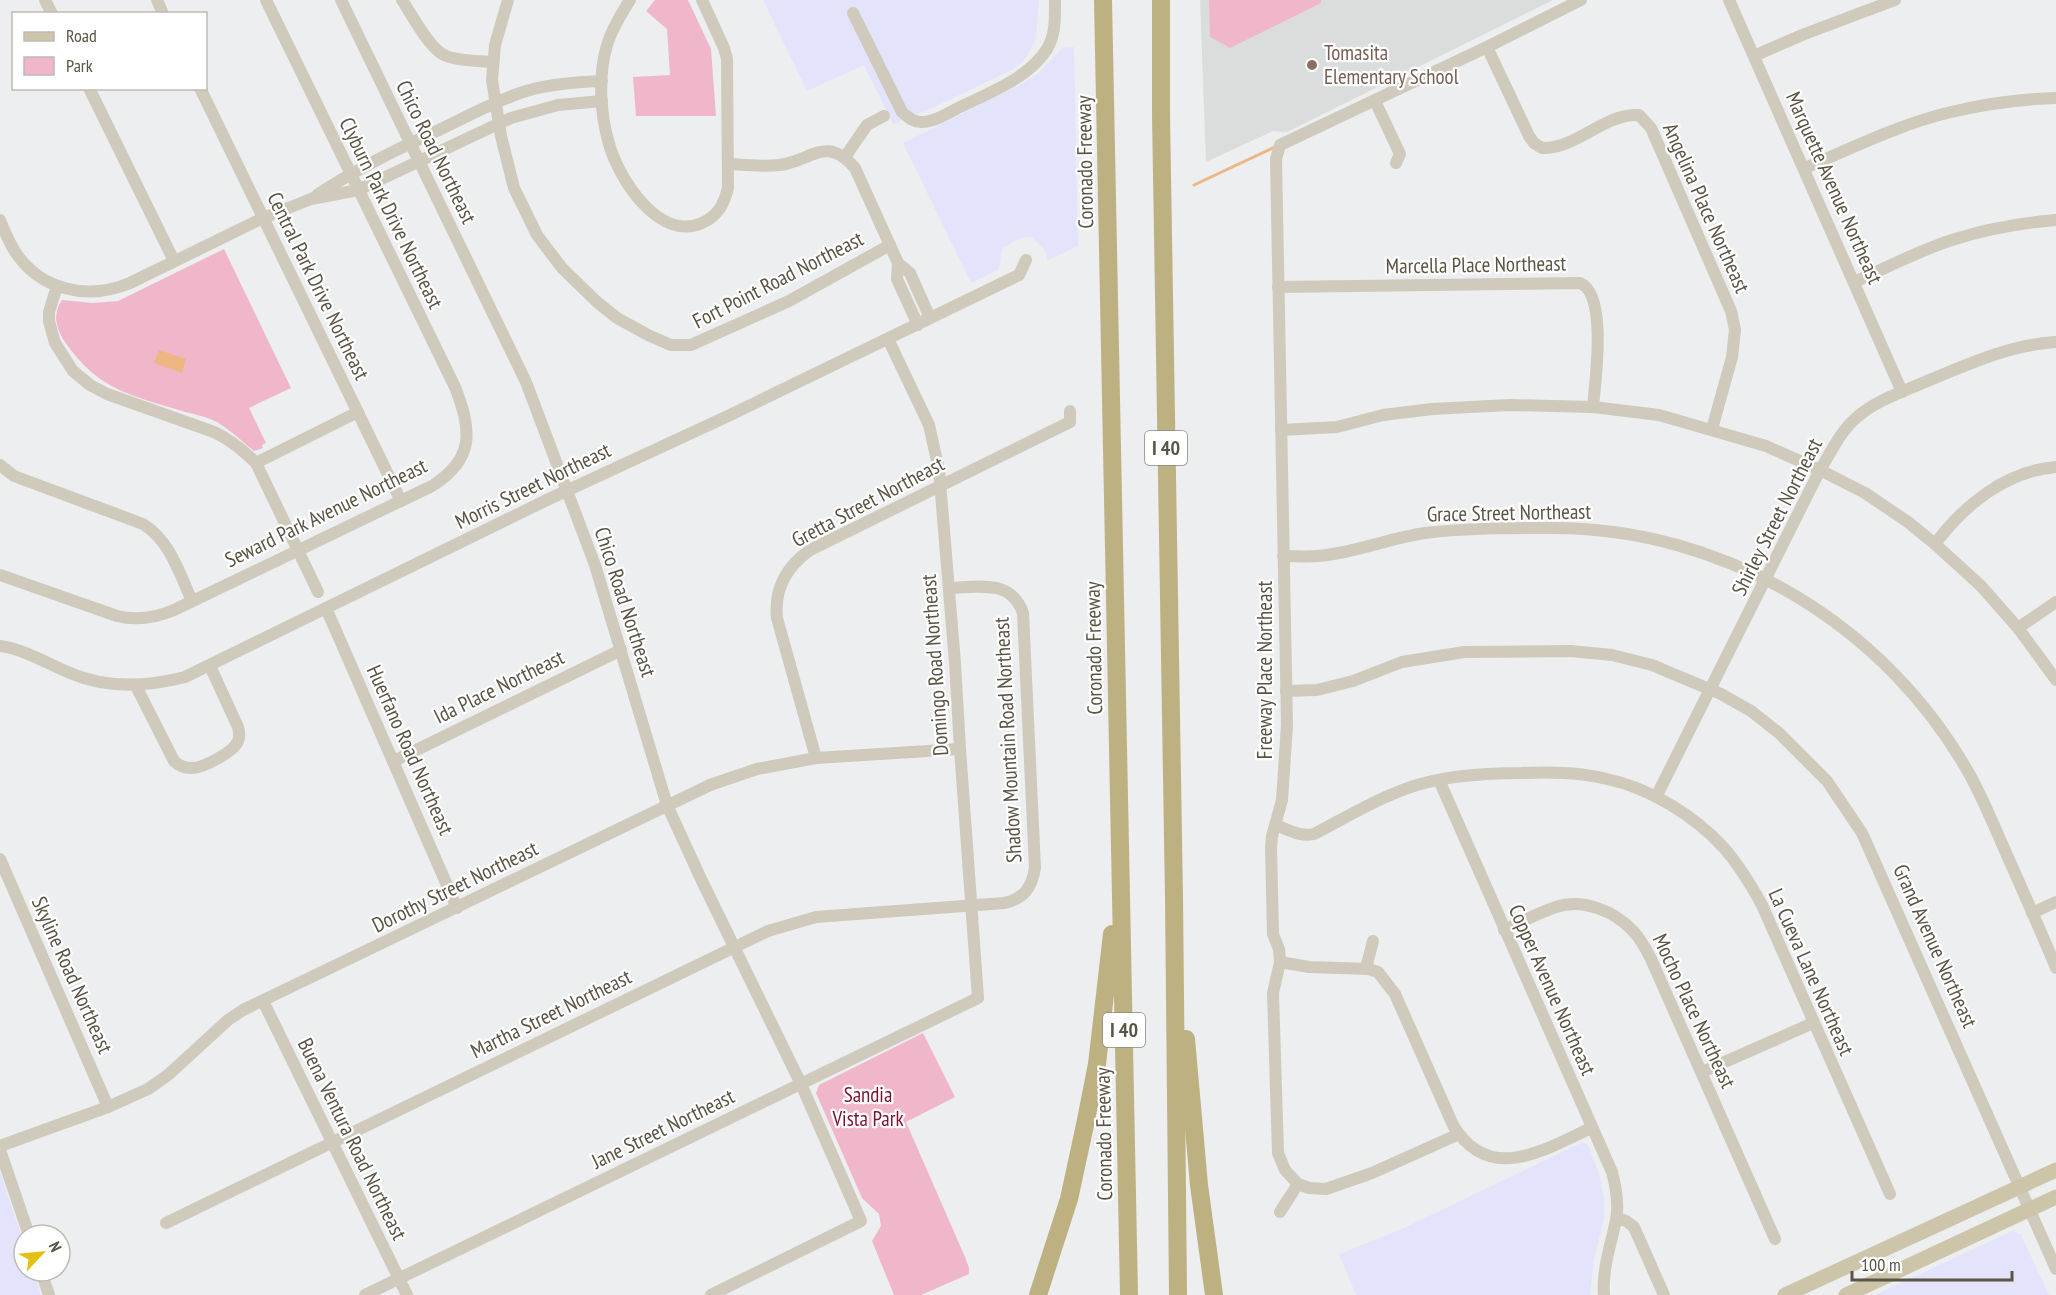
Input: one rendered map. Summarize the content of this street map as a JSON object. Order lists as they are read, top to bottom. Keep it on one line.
{"streets":{"highway":["Coronado Freeway","I 40"],"street":["Chico Road Northeast","Marquette Avenue Northeast","Angelina Place Northeast","Clyburn Park Drive Northeast","Marcella Place Northeast","Fort Point Road Northeast","Central Park Drive Northeast","Morris Street Northeast","Gretta Street Northeast","Seward Park Avenue Northeast","Grace Street Northeast","Shirley Street Northeast","Domingo Road Northeast","Freeway Place Northeast","Ida Place Northeast","Shadow Mountain Road Northeast","Huerfano Road Northeast","Dorothy Street Northeast","Grand Avenue Northeast","La Cueva Lane Northeast","Skyline Road Northeast","Copper Avenue Northeast","Mocho Place Northeast","Martha Street Northeast","Jane Street Northeast","Buena Ventura Road Northeast"]},"crossings":[["Chico Road Northeast","Morris Street Northeast"],["Chico Road Northeast","Ida Place Northeast"],["Chico Road Northeast","Dorothy Street Northeast"],["Chico Road Northeast","Martha Street Northeast"],["Chico Road Northeast","Jane Street Northeast"],["Marquette Avenue Northeast","Shirley Street Northeast"],["Clyburn Park Drive Northeast","Seward Park Avenue Northeast"],["Marcella Place Northeast","Freeway Place Northeast"],["Central Park Drive Northeast","Seward Park Avenue Northeast"],["Morris Street Northeast","Domingo Road Northeast"],["Morris Street Northeast","Huerfano Road Northeast"],["Gretta Street Northeast","Domingo Road Northeast"],["Gretta Street Northeast","Dorothy Street Northeast"],["Grace Street Northeast","Shirley Street Northeast"],["Grace Street Northeast","Freeway Place Northeast"],["Shirley Street Northeast","Grand Avenue Northeast"],["Shirley Street Northeast","La Cueva Lane Northeast"],["Domingo Road Northeast","Shadow Mountain Road Northeast"],["Domingo Road Northeast","Dorothy Street Northeast"],["Domingo Road Northeast","Martha Street Northeast"],["Domingo Road Northeast","Jane Street Northeast"],["Freeway Place Northeast","Grand Avenue Northeast"],["Ida Place Northeast","Huerfano Road Northeast"],["Shadow Mountain Road Northeast","Martha Street Northeast"],["Huerfano Road Northeast","Dorothy Street Northeast"],["Dorothy Street Northeast","Skyline Road Northeast"],["Dorothy Street Northeast","Buena Ventura Road Northeast"],["Copper Avenue Northeast","Mocho Place Northeast"],["Martha Street Northeast","Buena Ventura Road Northeast"],["Jane Street Northeast","Buena Ventura Road Northeast"]],"parks":["Sandia Vista Park"],"places":["Tomasita Elementary School"],"legend":["Road","Park"],"scale_bar":"100 m","north":"top right"}
